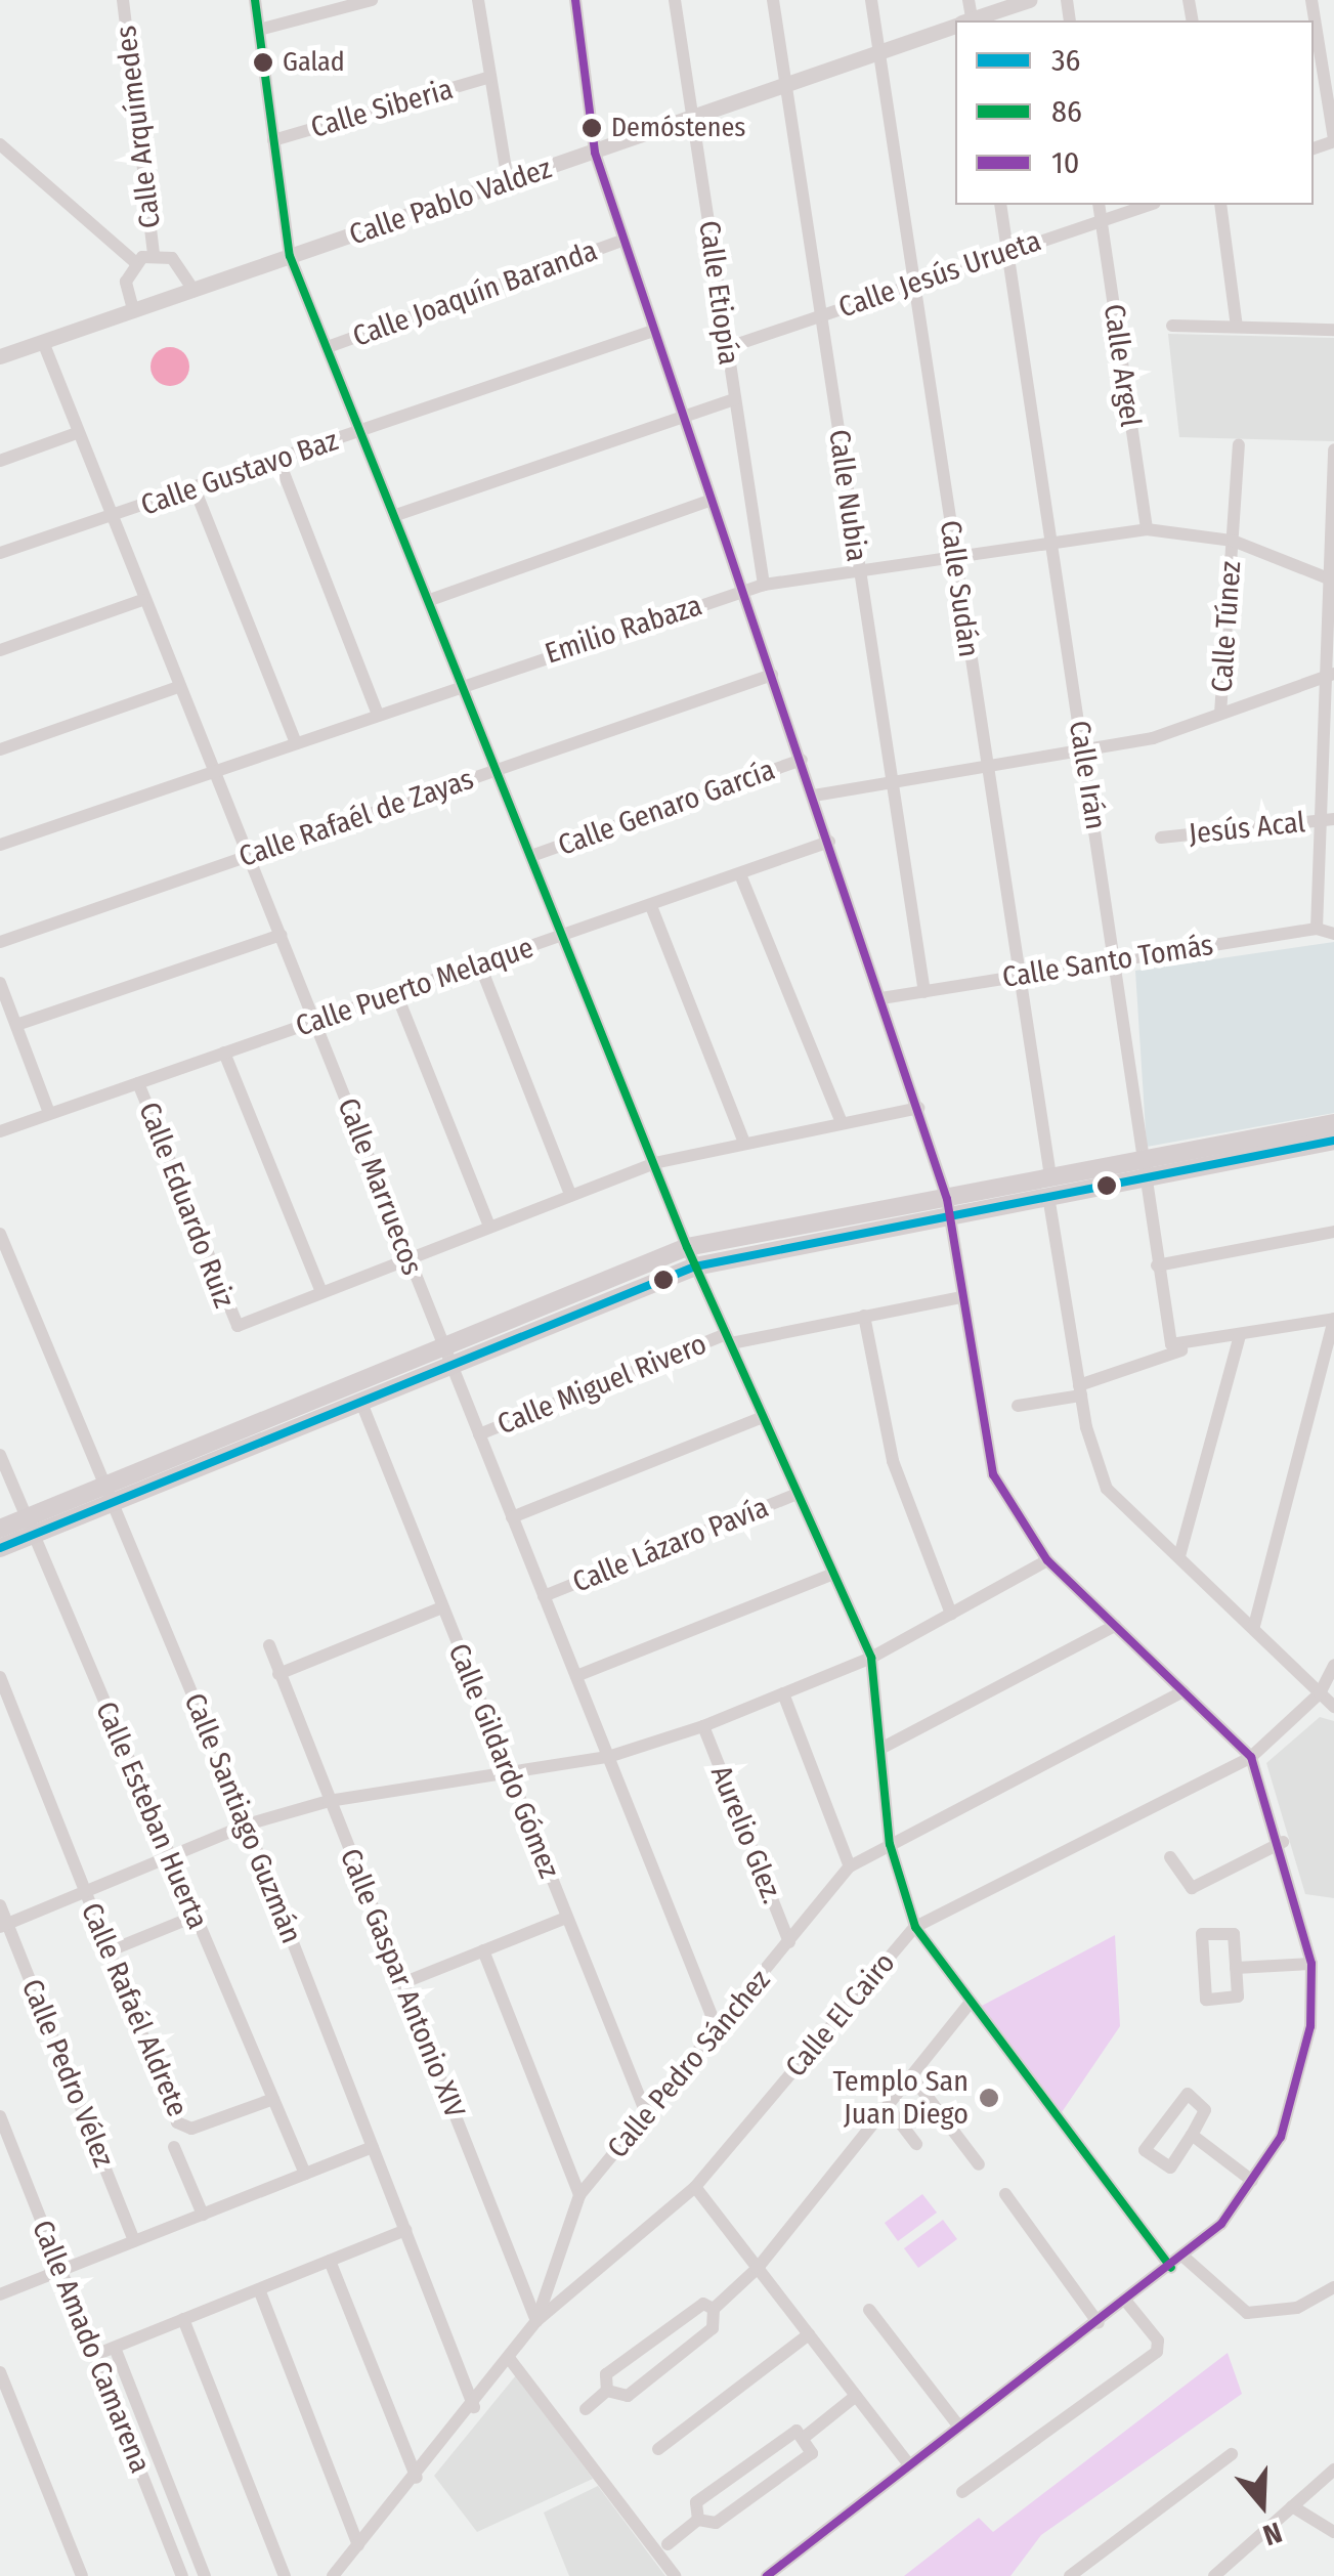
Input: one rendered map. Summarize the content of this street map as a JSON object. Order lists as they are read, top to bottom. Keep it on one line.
{"streets":{"street":["Calle Siberia","Calle Arquímedes","Calle Pablo Valdez","Calle Jesús Urueta","Calle Etiopía","Calle Joaquín Baranda","Calle Argel","Calle Gustavo Baz","Calle Nubia","Calle Sudán","Calle Túnez","Emilio Rabaza","Calle Irán","Calle Genaro García","Calle Rafaél de Zayas","Jesús Acal","Calle Santo Tomás","Calle Puerto Melaque","Calle Marruecos","Calle Eduardo Ruiz","Calle Miguel Rivero","Calle Lázaro Pavía","Calle Gildardo Gómez","Calle Esteban Huerta","Calle Santiago Guzmán","Aurelio Glez.","Calle Gaspar Antonio XIV","Calle Rafaél Aldrete","Calle El Cairo","Calle Pedro Sánchez","Calle Pedro Vélez","Calle Amado Camarena"]},"crossings":[["Calle Pablo Valdez","Calle Etiopía"],["Calle Pablo Valdez","Calle Nubia"],["Calle Pablo Valdez","Calle Sudán"],["Calle Pablo Valdez","Calle Marruecos"],["Calle Jesús Urueta","Calle Etiopía"],["Calle Jesús Urueta","Calle Argel"],["Calle Jesús Urueta","Calle Nubia"],["Calle Jesús Urueta","Calle Sudán"],["Calle Jesús Urueta","Calle Irán"],["Calle Etiopía","Emilio Rabaza"],["Calle Argel","Emilio Rabaza"],["Calle Gustavo Baz","Calle Marruecos"],["Calle Nubia","Emilio Rabaza"],["Calle Nubia","Calle Santo Tomás"],["Calle Sudán","Emilio Rabaza"],["Calle Sudán","Calle Santo Tomás"],["Calle Sudán","Calle El Cairo"],["Calle Túnez","Emilio Rabaza"],["Emilio Rabaza","Calle Irán"],["Emilio Rabaza","Calle Marruecos"],["Calle Irán","Calle Santo Tomás"],["Calle Rafaél de Zayas","Calle Marruecos"],["Calle Puerto Melaque","Calle Marruecos"],["Calle Puerto Melaque","Calle Eduardo Ruiz"],["Calle Marruecos","Calle Miguel Rivero"],["Calle Marruecos","Calle Lázaro Pavía"],["Calle Marruecos","Calle Pedro Sánchez"],["Calle Gildardo Gómez","Calle Pedro Sánchez"],["Calle Esteban Huerta","Calle Rafaél Aldrete"],["Calle Santiago Guzmán","Calle Pedro Sánchez"],["Aurelio Glez.","Calle Pedro Sánchez"],["Calle Gaspar Antonio XIV","Calle El Cairo"],["Calle Gaspar Antonio XIV","Calle Pedro Sánchez"],["Calle El Cairo","Calle Pedro Sánchez"]],"places":["Galad","Demóstenes","Templo San Juan Diego"],"lines":["transit line 86","transit line 10","transit line 36"],"legend":["36","86","10"],"north":"bottom"}
